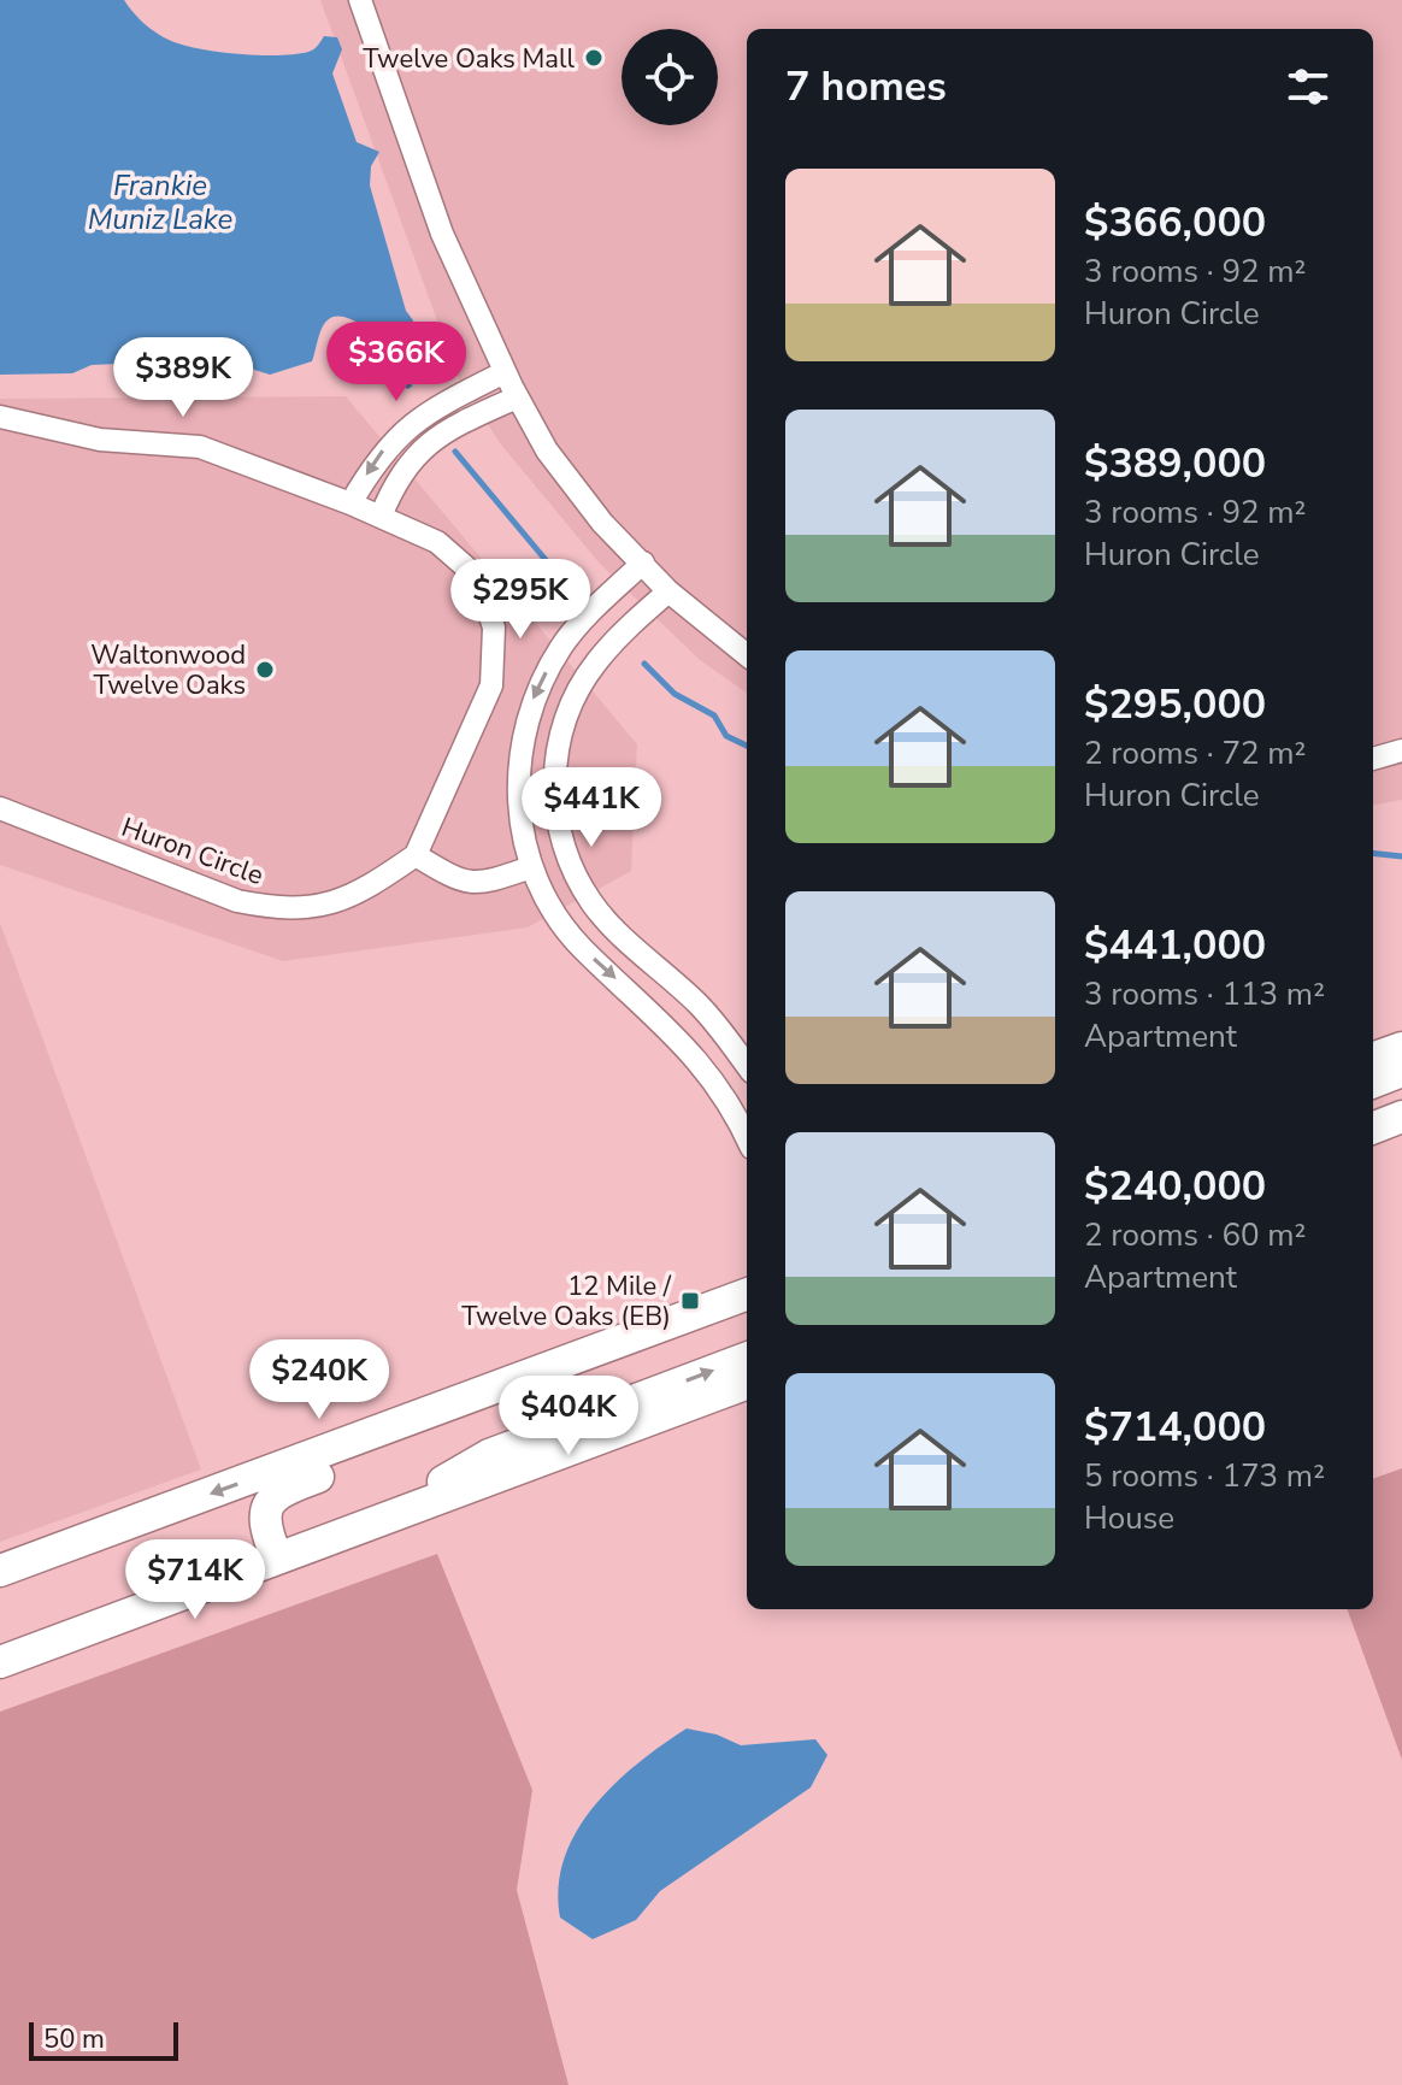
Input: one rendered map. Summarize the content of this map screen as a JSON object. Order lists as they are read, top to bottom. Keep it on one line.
{"streets":{"street":["Huron Circle"]},"water":["Frankie Muniz Lake"],"places":{"other":["Twelve Oaks Mall","Waltonwood Twelve Oaks"],"transit":["12 Mile / Twelve Oaks (EB)"]},"scale_bar":"50 m","page":{"heading":"7 homes","list":[{"name":"$366,000","note":"3 rooms · 92 m² · Huron Circle"},{"name":"$389,000","note":"3 rooms · 92 m² · Huron Circle"},{"name":"$295,000","note":"2 rooms · 72 m² · Huron Circle"},{"name":"$441,000","note":"3 rooms · 113 m² · Apartment"},{"name":"$240,000","note":"2 rooms · 60 m² · Apartment"},{"name":"$714,000","note":"5 rooms · 173 m² · House"}],"price":["$366K","$389K","$295K","$441K","$240K","$404K","$714K"],"scale":"50 m"}}
